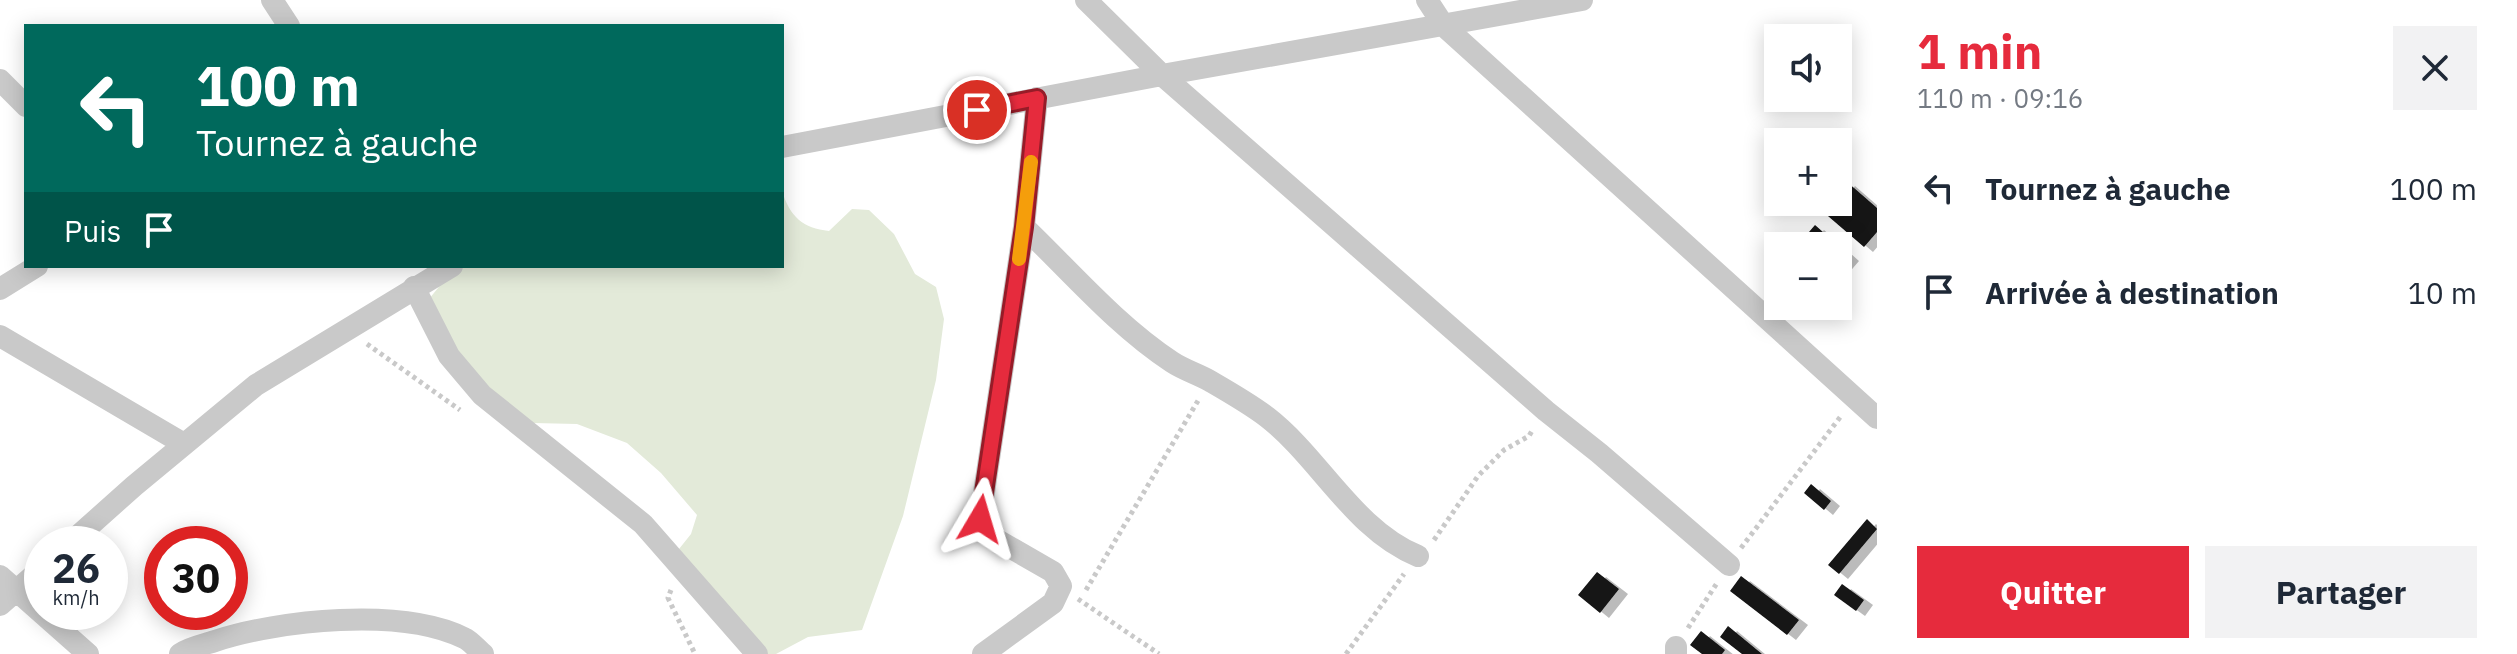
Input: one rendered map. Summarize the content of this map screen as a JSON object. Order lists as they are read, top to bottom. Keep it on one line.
{"page":{"heading":["1 min","110 m · 09:16"],"map_buttons":["+","−"],"turn":["100 m","Tournez à gauche"],"list":[{"name":"Tournez à gauche","value":"100 m"},{"name":"Arrivée à destination","value":"10 m"}],"then":"Puis","speed":"26 km/h","limit":"30","buttons":["Quitter","Partager"]}}
